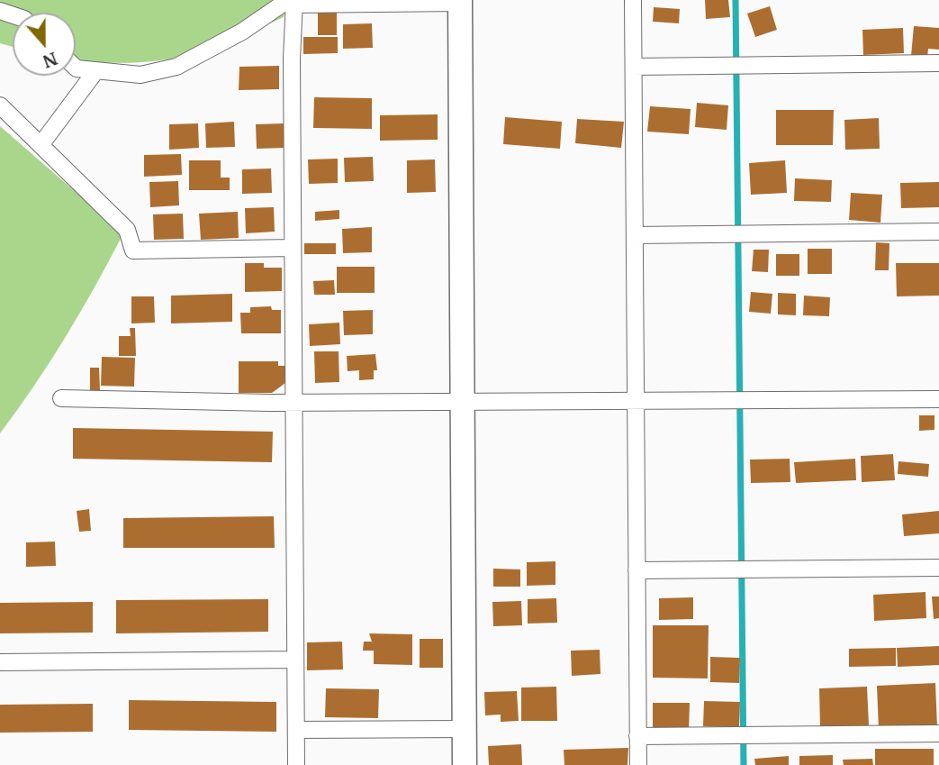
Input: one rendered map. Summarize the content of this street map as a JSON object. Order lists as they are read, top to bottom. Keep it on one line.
{"north":"bottom"}
